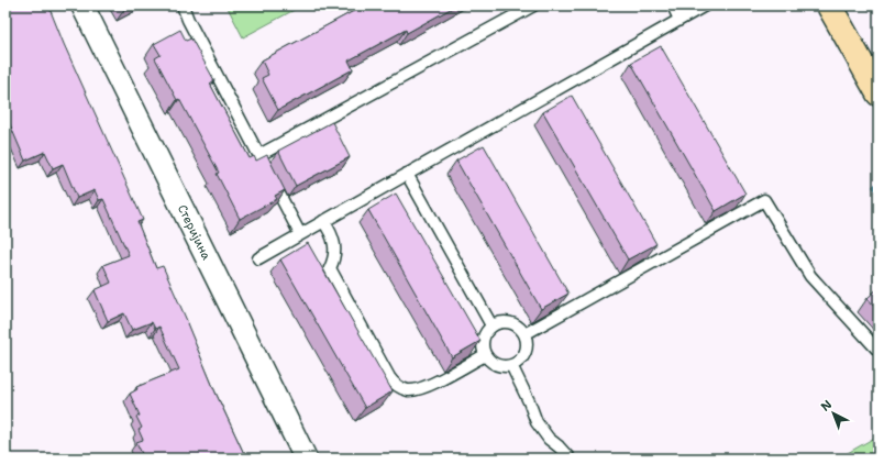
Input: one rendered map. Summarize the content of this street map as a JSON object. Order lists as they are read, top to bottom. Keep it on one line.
{"streets":{"street":["Стеријина"]},"north":"top left"}
